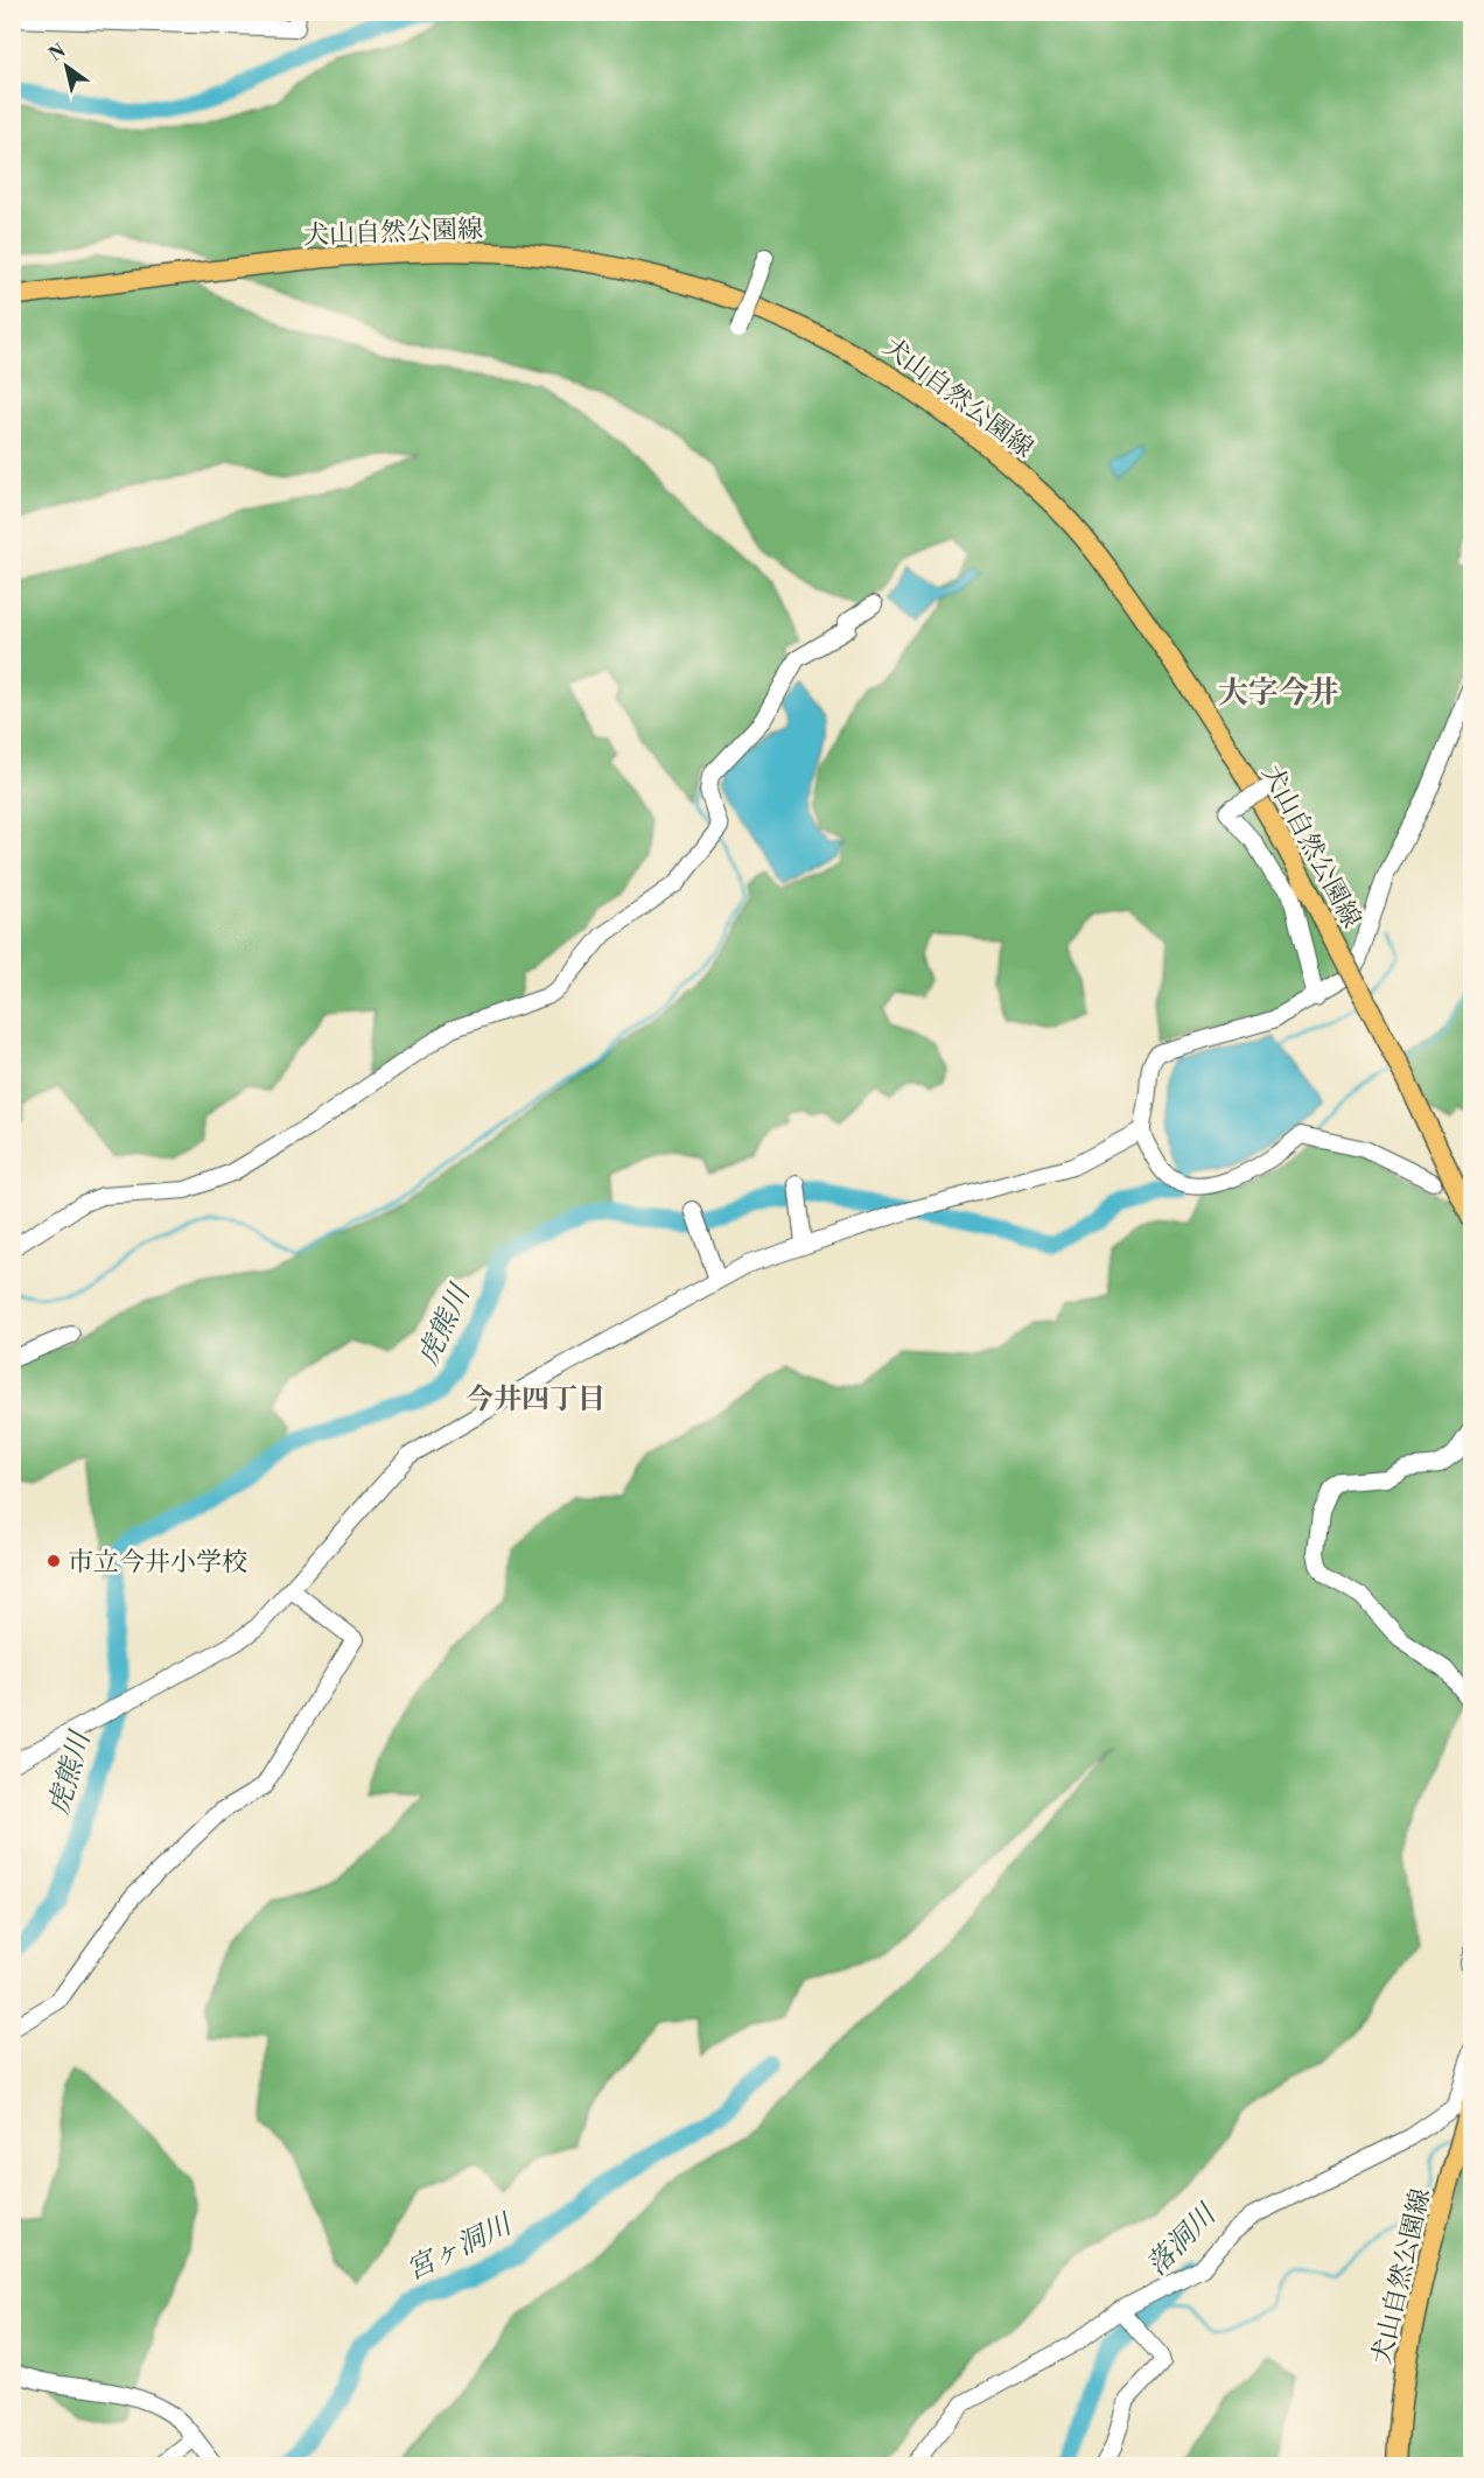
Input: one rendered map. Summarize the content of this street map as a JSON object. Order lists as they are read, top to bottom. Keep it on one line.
{"streets":{"main road":["犬山自然公園線"]},"districts":["大字今井","今井四丁目"],"water":["虎熊川","落洞川","宮ヶ洞川"],"places":["市立今井小学校"],"north":"top left"}
